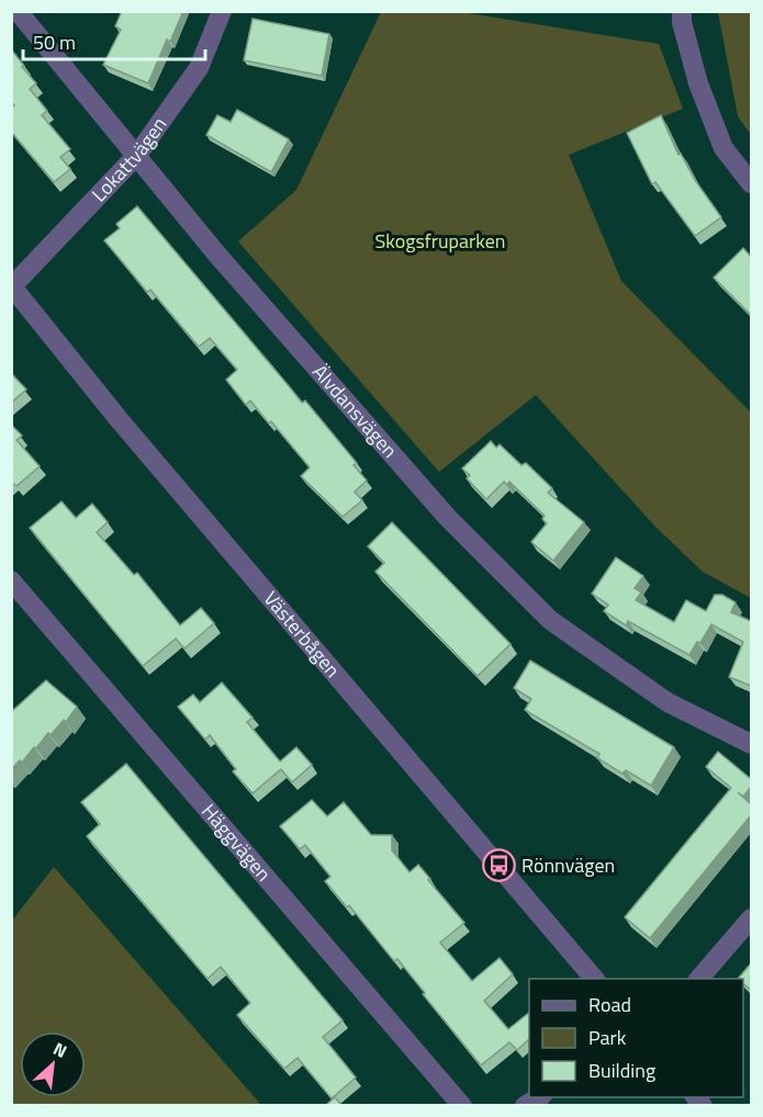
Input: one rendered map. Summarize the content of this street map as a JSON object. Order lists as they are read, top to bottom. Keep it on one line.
{"streets":{"street":["Lokattvägen","Älvdansvägen","Västerbågen","Häggvägen"]},"crossings":[["Lokattvägen","Älvdansvägen"],["Lokattvägen","Västerbågen"]],"parks":["Skogsfruparken"],"places":{"bus stop":["Rönnvägen"]},"legend":["Road","Park","Building"],"scale_bar":"50 m","north":"top right"}
